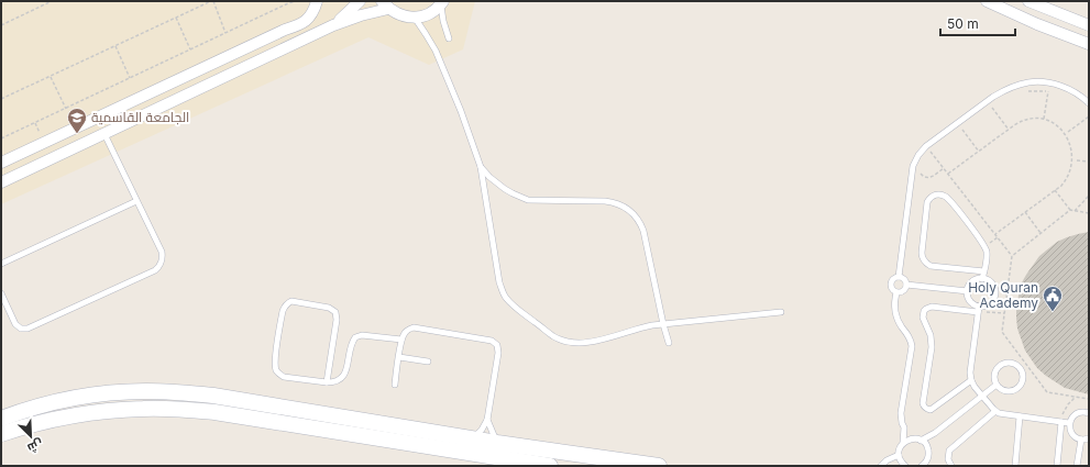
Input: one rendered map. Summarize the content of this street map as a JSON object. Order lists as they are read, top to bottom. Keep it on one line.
{"places":{"school or university":["الجامعة القاسمية"],"public building":["Holy Quran Academy"]},"scale_bar":"50 m","north":"bottom right"}
